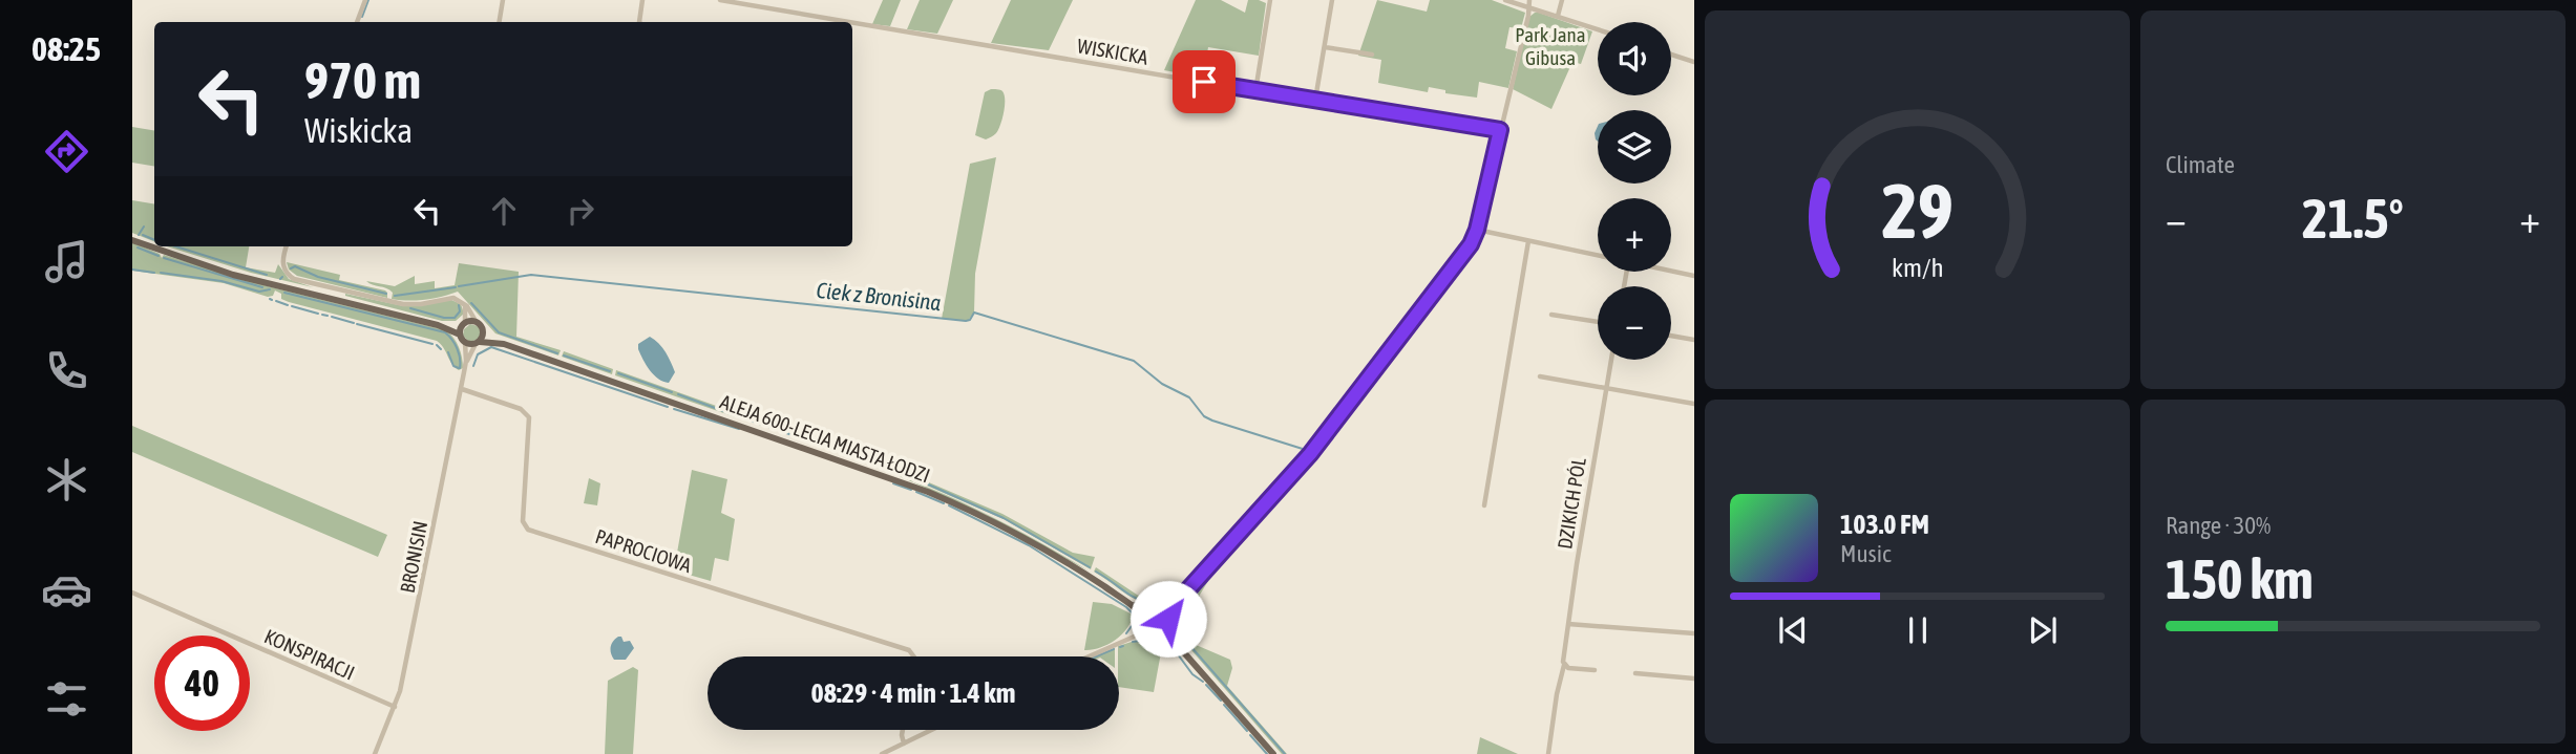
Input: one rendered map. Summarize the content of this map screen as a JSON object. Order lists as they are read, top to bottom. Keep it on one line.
{"streets":{"main road":["ALEJA 600-LECIA MIASTA ŁODZI"],"street":["WISKICKA","DZIKICH PÓL","PAPROCIOWA","BRONISIN","KONSPIRACJI"]},"crossings":[["ALEJA 600-LECIA MIASTA ŁODZI","BRONISIN"],["PAPROCIOWA","BRONISIN"],["BRONISIN","KONSPIRACJI"]],"water":["Ciek z Bronisina"],"parks":["Park Jana Gibusa"],"page":{"tabs":"08:25","tile":["Climate",["Range · 30%","150 km"]],"map_buttons":["+","−"],"turn":["970 m","Wiskicka"],"heat":["−","21.5°","+"],"song":["103.0 FM","Music"],"limit":"40","trip":"08:29 · 4 min · 1.4 km","gauge":["29","km/h"]}}
